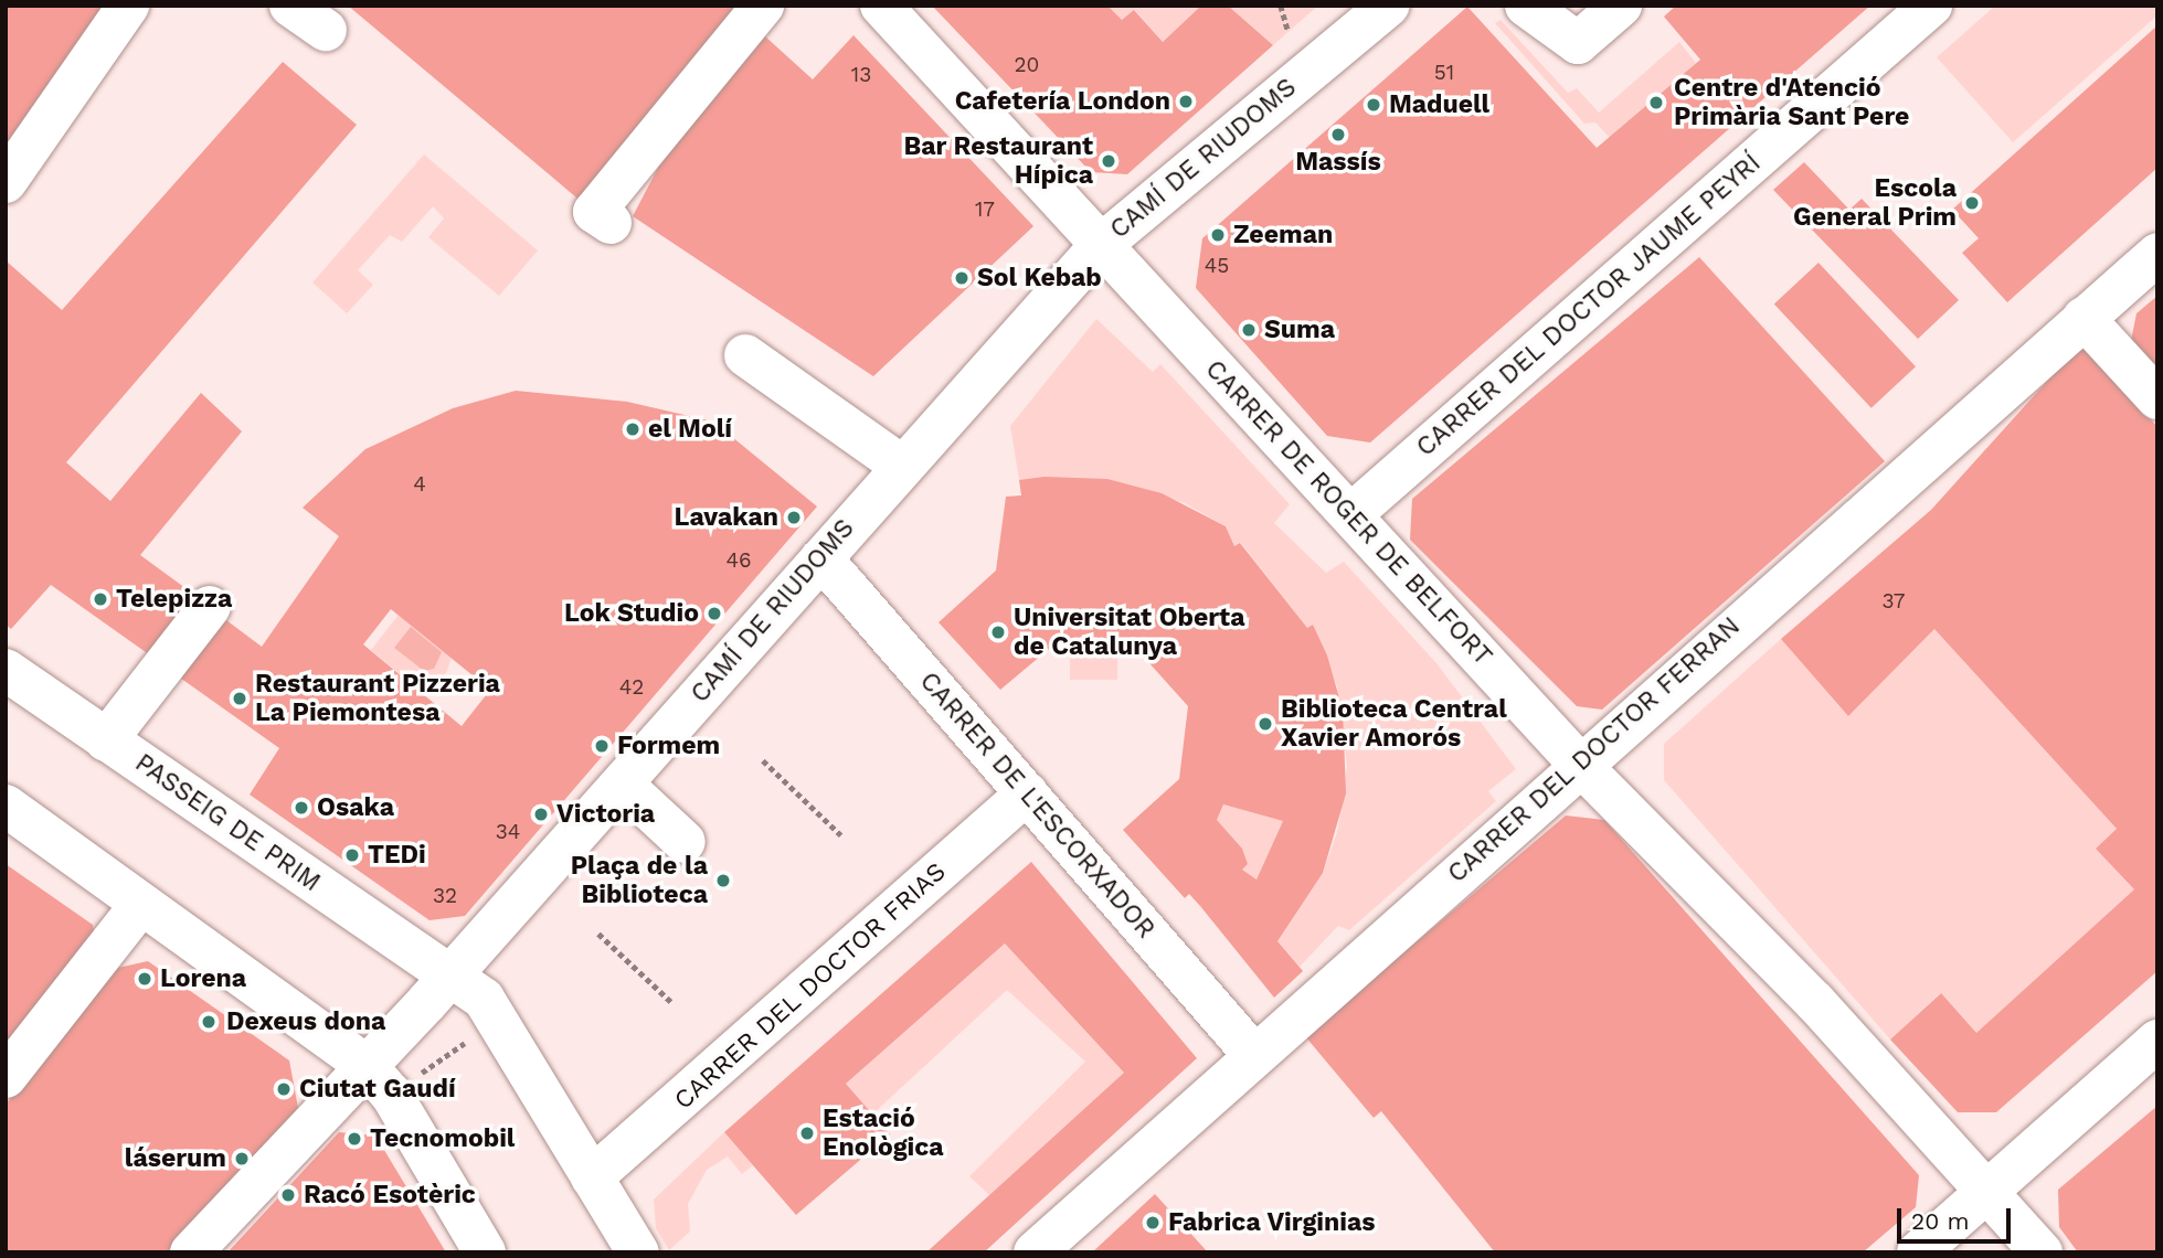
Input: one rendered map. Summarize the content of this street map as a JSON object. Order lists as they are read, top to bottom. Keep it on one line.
{"streets":{"street":["CAMÍ DE RIUDOMS","CARRER DEL DOCTOR JAUME PEYRÍ","CARRER DE ROGER DE BELFORT","CARRER DEL DOCTOR FERRAN","CARRER DE L'ESCORXADOR","PASSEIG DE PRIM","CARRER DEL DOCTOR FRIAS"]},"crossings":[["CAMÍ DE RIUDOMS","CARRER DE ROGER DE BELFORT"],["CAMÍ DE RIUDOMS","CARRER DE L'ESCORXADOR"],["CAMÍ DE RIUDOMS","PASSEIG DE PRIM"],["CARRER DEL DOCTOR JAUME PEYRÍ","CARRER DE ROGER DE BELFORT"],["CARRER DE ROGER DE BELFORT","CARRER DEL DOCTOR FERRAN"],["CARRER DEL DOCTOR FERRAN","CARRER DE L'ESCORXADOR"],["CARRER DE L'ESCORXADOR","CARRER DEL DOCTOR FRIAS"],["PASSEIG DE PRIM","CARRER DEL DOCTOR FRIAS"]],"places":["Cafetería London","Centre d'Atenció Primària Sant Pere","Maduell","Massís","Bar Restaurant Hípica","Escola General Prim","Zeeman","Sol Kebab","Suma","el Molí","Lavakan","Telepizza","Lok Studio","Universitat Oberta de Catalunya","Restaurant Pizzeria La Piemontesa","Biblioteca Central Xavier Amorós","Formem","Osaka","Victoria","TEDi","Plaça de la Biblioteca","Lorena","Dexeus dona","Ciutat Gaudí","Estació Enològica","Tecnomobil","láserum","Racó Esotèric","Fabrica Virginias"],"house_numbers":["20","51","13","17","45","4","46","37","42","34","32"],"scale_bar":"20 m"}
